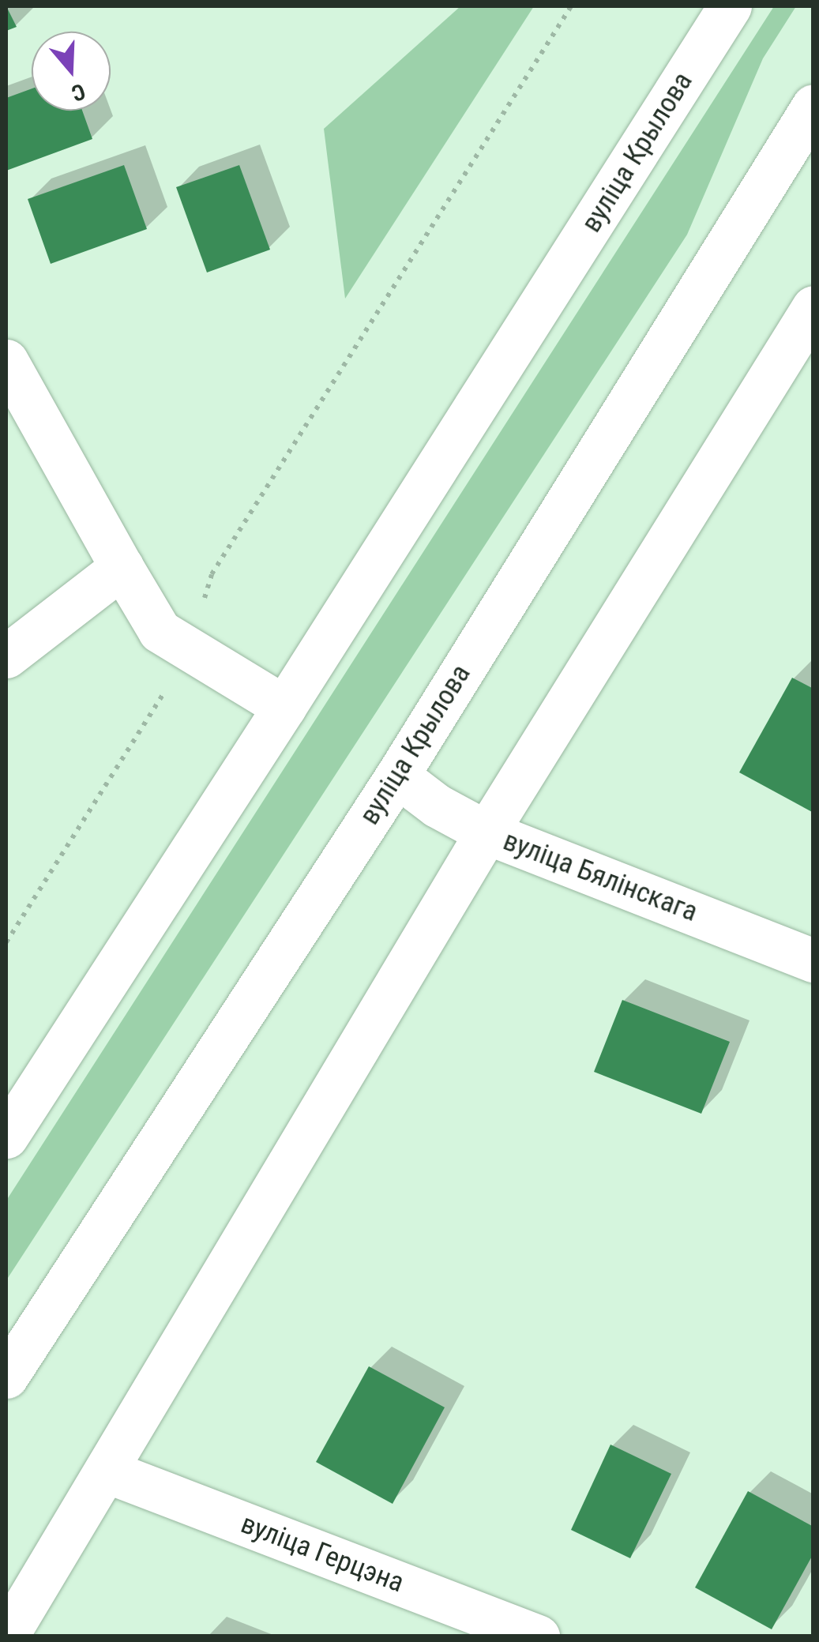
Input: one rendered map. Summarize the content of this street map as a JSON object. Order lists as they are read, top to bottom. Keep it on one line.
{"streets":{"street":["вуліца Крылова","вуліца Бялінскага","вуліца Герцэна"]},"crossings":[["вуліца Крылова","вуліца Бялінскага"]],"north":"bottom"}
